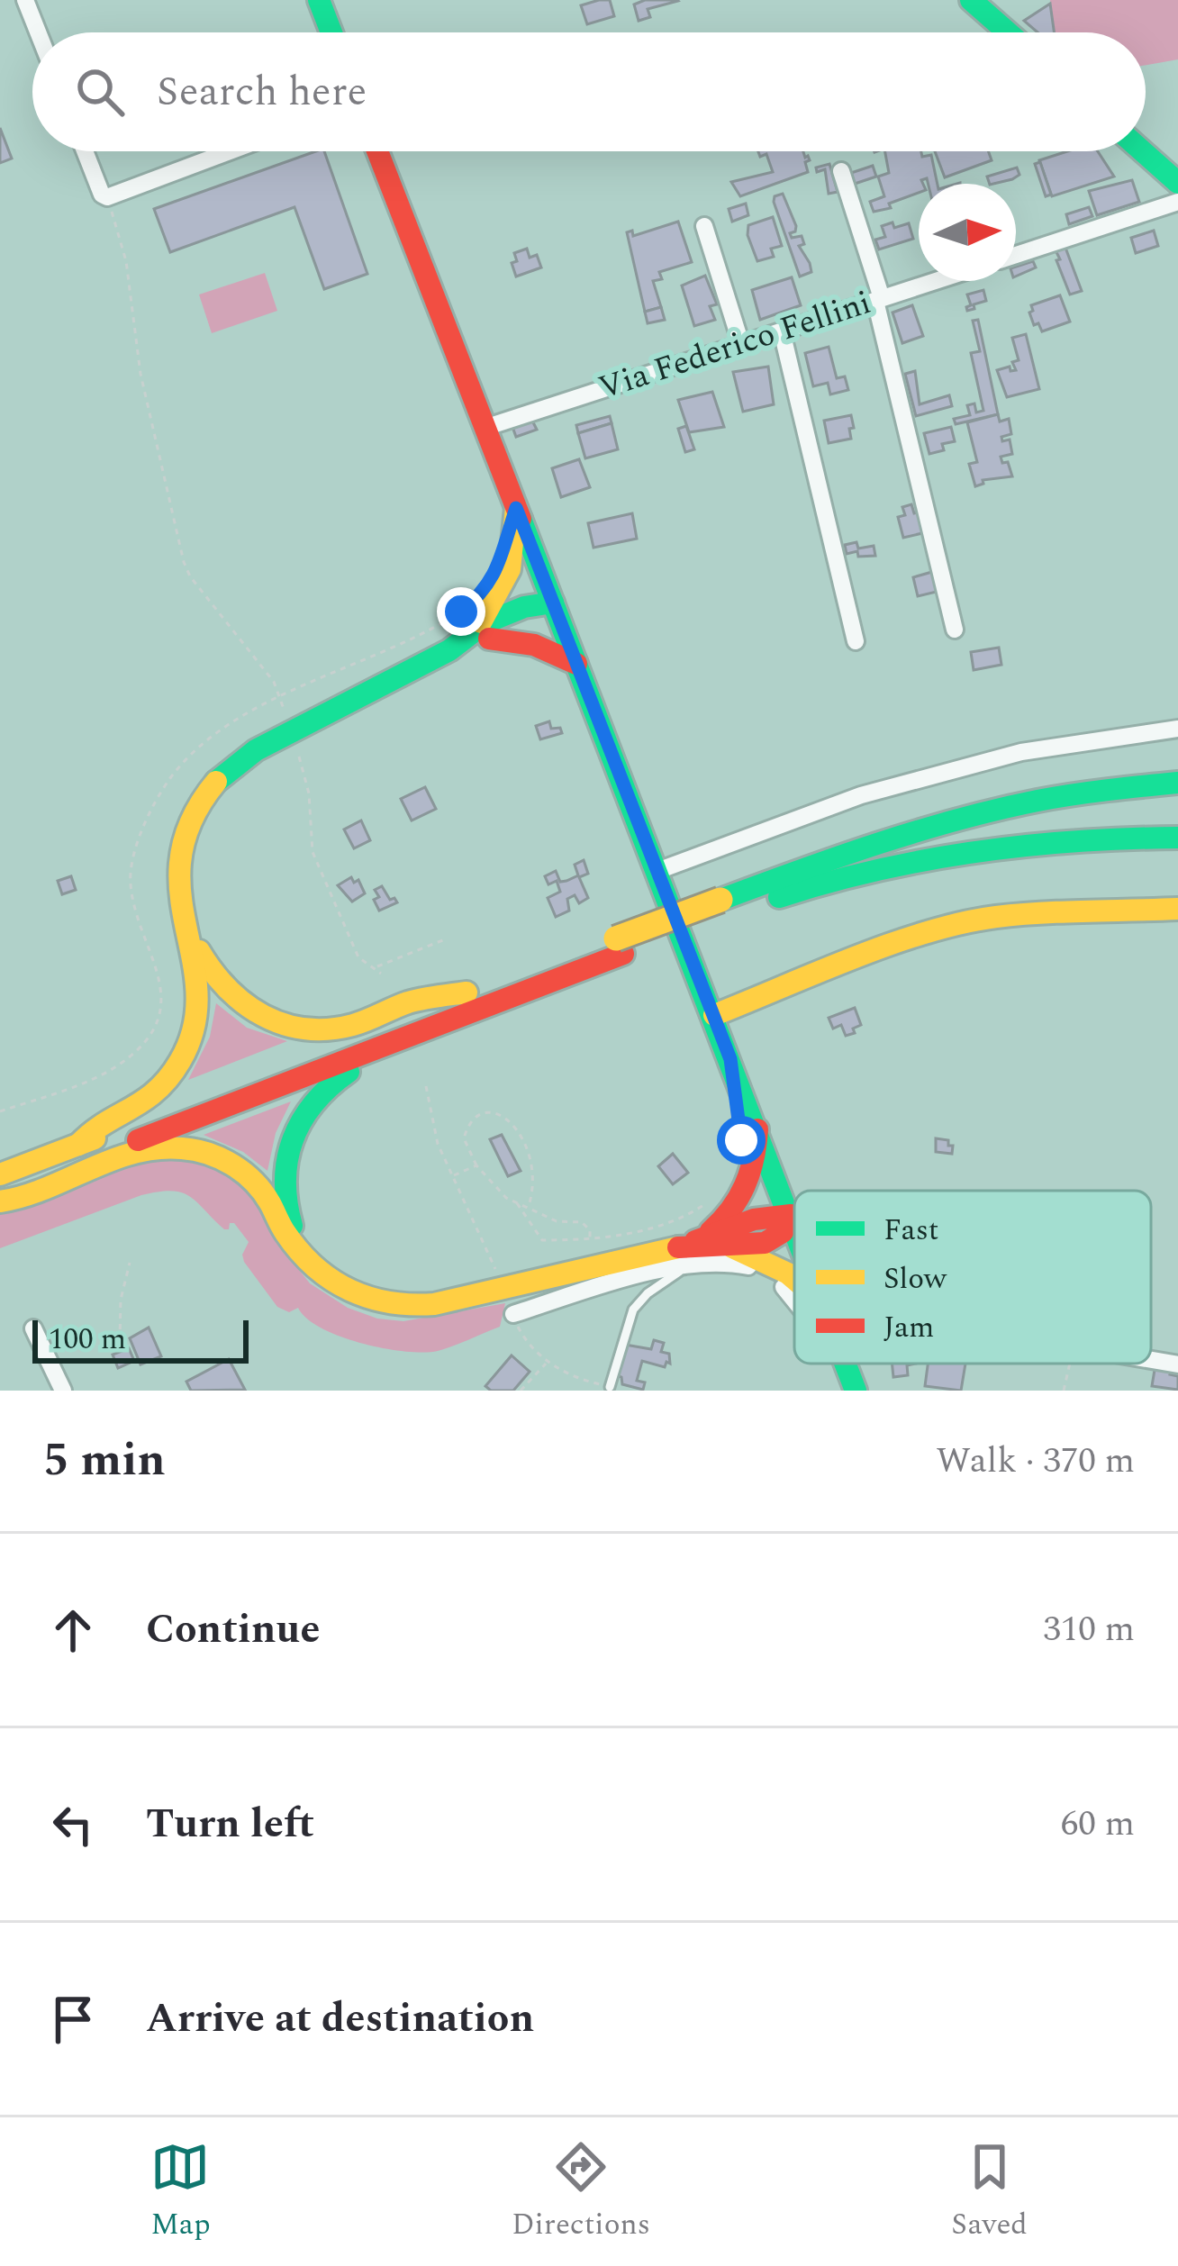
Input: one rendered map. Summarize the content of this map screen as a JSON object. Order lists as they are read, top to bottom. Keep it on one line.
{"streets":{"street":["Via Federico Fellini"]},"legend":["Fast","Slow","Jam"],"scale_bar":"100 m","north":"right","page":{"search":"Search here","scale":"100 m","heading":["5 min","Walk · 370 m"],"list":[["Continue","310 m"],["Turn left","60 m"],"Arrive at destination"],"nav":["Map","Directions","Saved"]}}
